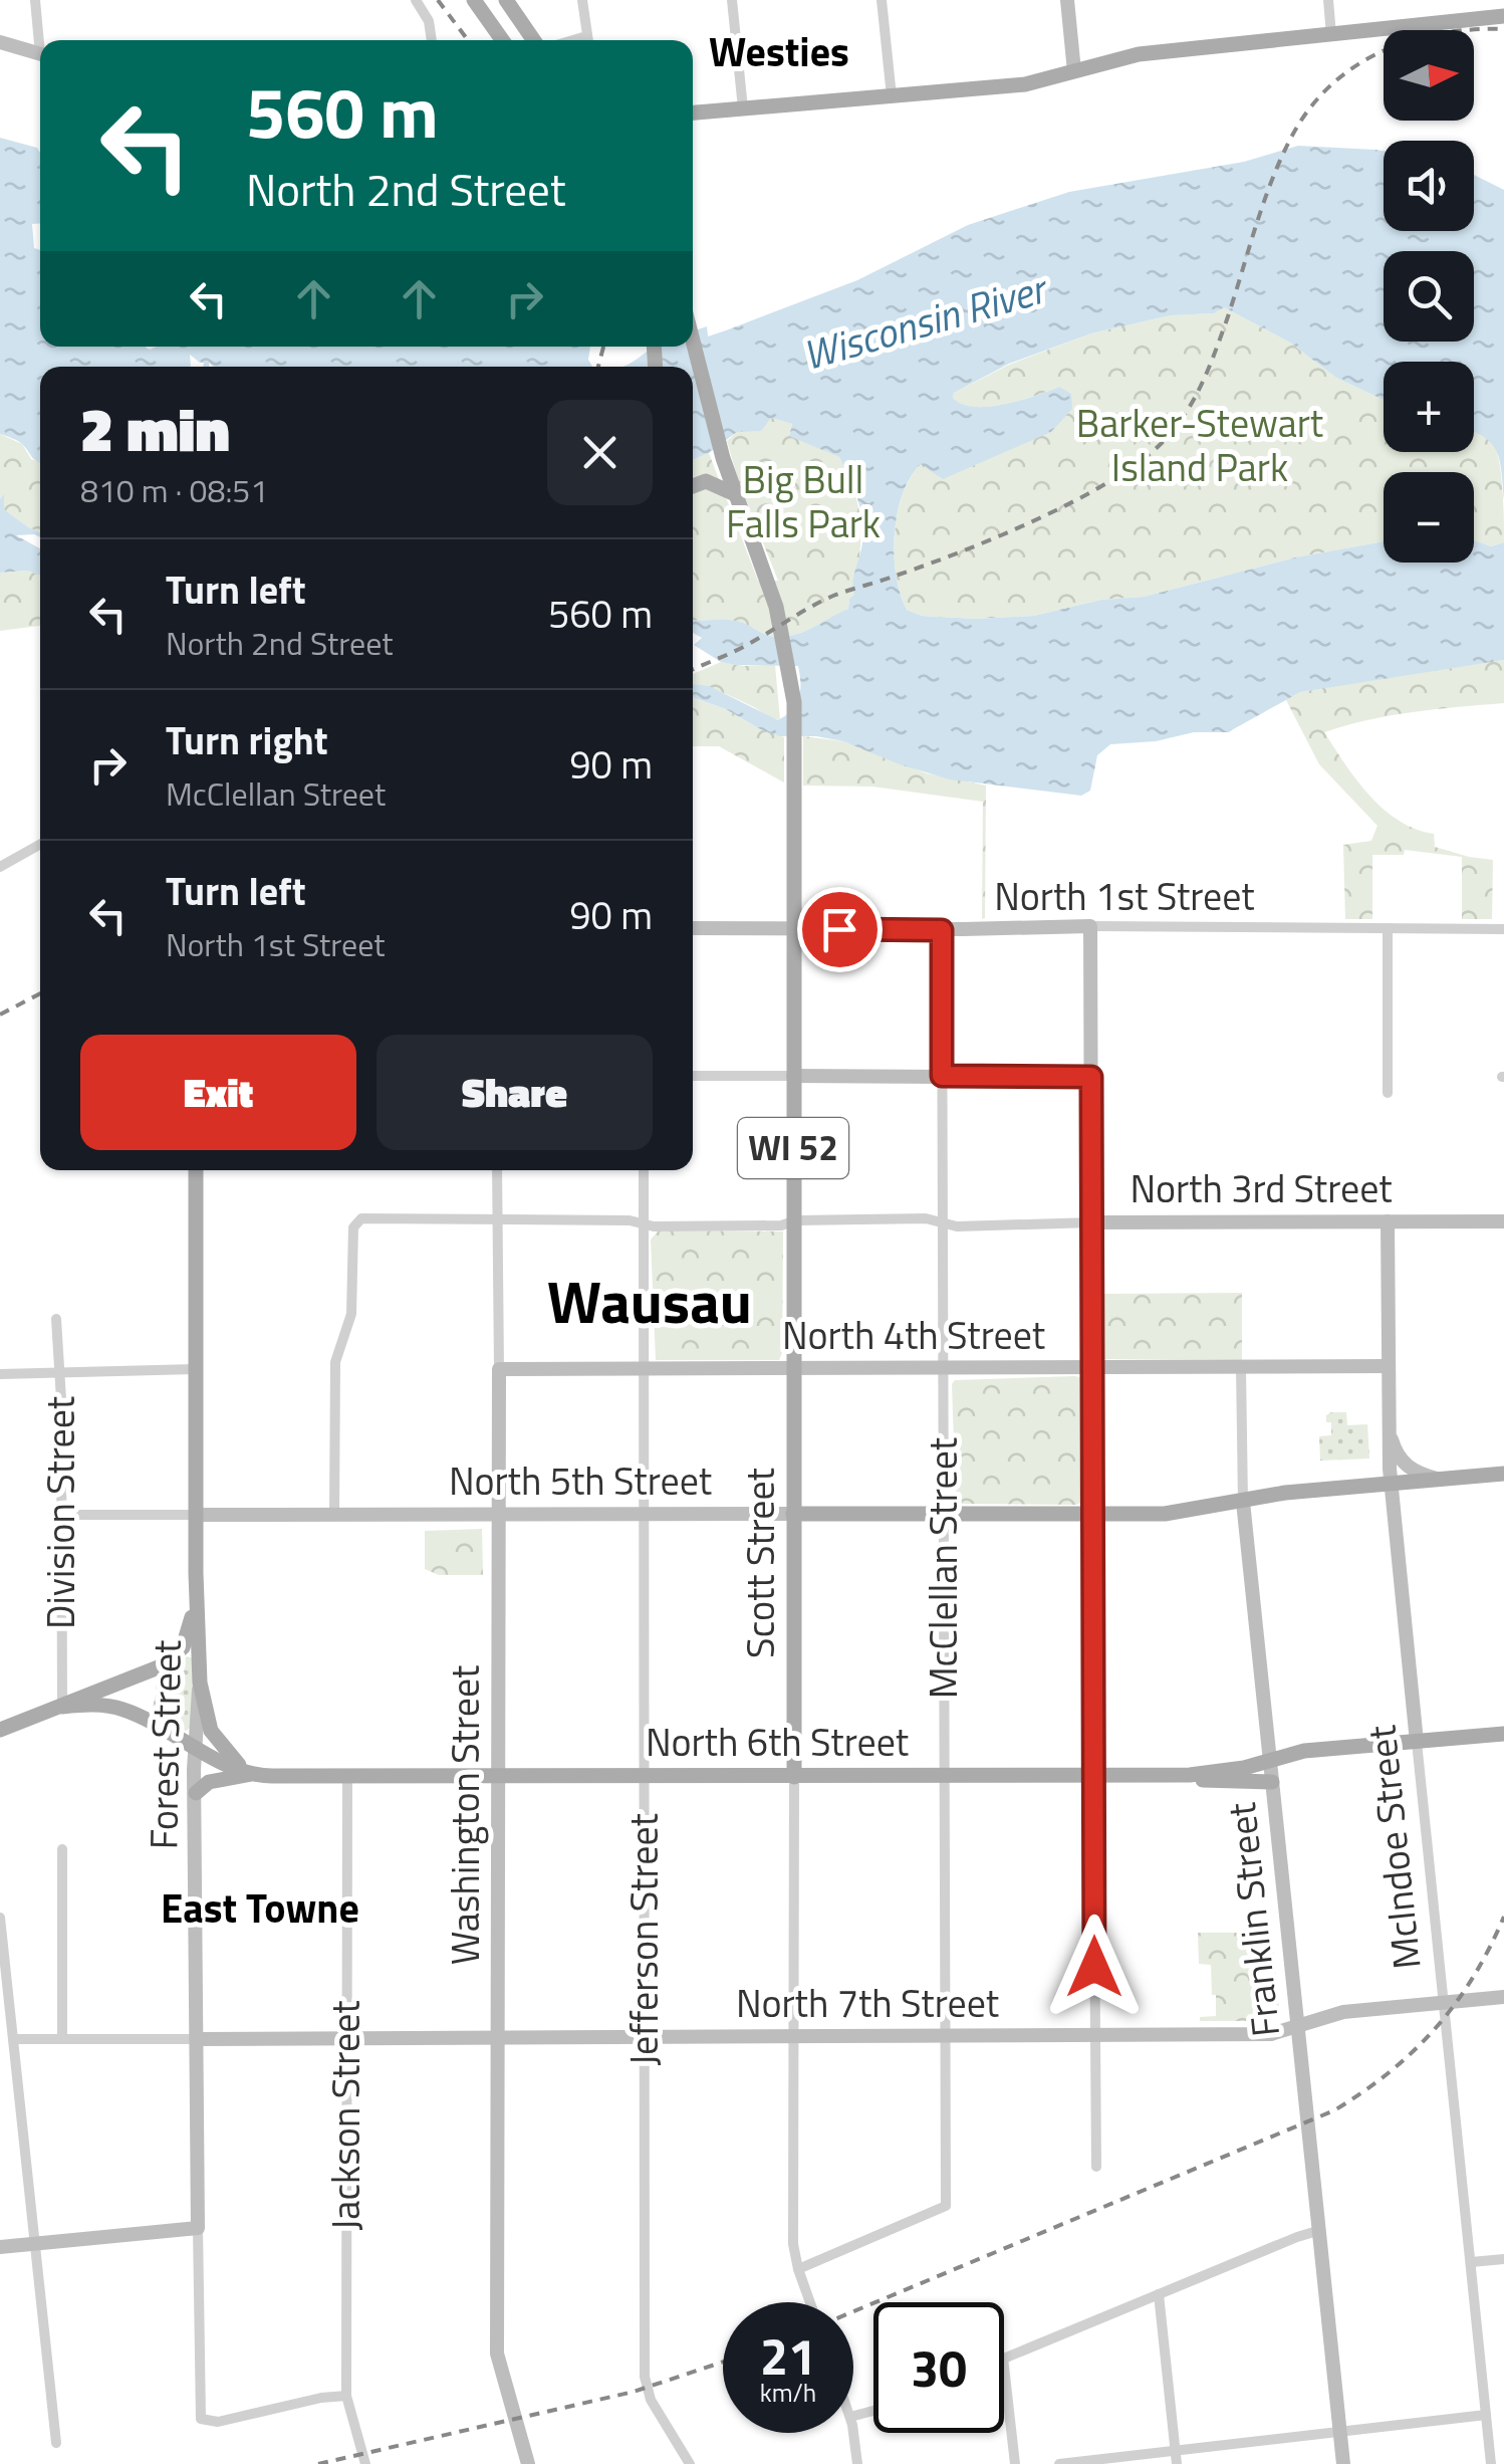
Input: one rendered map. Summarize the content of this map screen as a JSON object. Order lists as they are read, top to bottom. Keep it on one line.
{"streets":{"main road":["WI 52","North 5th Street","Scott Street","North 6th Street","Forest Street"],"street":["North 1st Street","North 3rd Street","North 4th Street","Division Street","McClellan Street","Washington Street","McIndoe Street","Franklin Street","Jefferson Street","North 7th Street","Jackson Street"]},"crossings":[["North 1st Street","Scott Street"],["North 1st Street","McClellan Street"],["WI 52","Scott Street"],["North 3rd Street","North 5th Street"],["North 3rd Street","Scott Street"],["North 3rd Street","McClellan Street"],["North 3rd Street","Washington Street"],["North 3rd Street","McIndoe Street"],["North 3rd Street","Jefferson Street"],["North 4th Street","Scott Street"],["North 4th Street","McClellan Street"],["North 4th Street","Washington Street"],["North 4th Street","McIndoe Street"],["North 4th Street","Franklin Street"],["North 4th Street","Jefferson Street"],["North 5th Street","Scott Street"],["North 5th Street","McClellan Street"],["North 5th Street","Forest Street"],["North 5th Street","Washington Street"],["North 5th Street","McIndoe Street"],["North 5th Street","Franklin Street"],["North 5th Street","Jefferson Street"],["Division Street","North 6th Street"],["Scott Street","McClellan Street"],["Scott Street","North 6th Street"],["Scott Street","North 7th Street"],["McClellan Street","North 6th Street"],["McClellan Street","North 7th Street"],["North 6th Street","Forest Street"],["North 6th Street","Washington Street"],["North 6th Street","McIndoe Street"],["North 6th Street","Franklin Street"],["North 6th Street","Jefferson Street"],["North 6th Street","Jackson Street"],["Forest Street","North 7th Street"],["Forest Street","Jackson Street"],["Washington Street","North 7th Street"],["McIndoe Street","North 7th Street"],["Franklin Street","North 7th Street"],["Jefferson Street","North 7th Street"],["North 7th Street","Jackson Street"]],"districts":["Westies","Wausau","East Towne"],"water":["Wisconsin River"],"parks":["Barker-Stewart Island Park","Big Bull Falls Park"],"north":"right","page":{"map_buttons":["+","−"],"turn":["560 m","North 2nd Street"],"heading":["2 min","810 m · 08:51"],"list":[{"name":"Turn left","note":"North 2nd Street","value":"560 m"},{"name":"Turn right","note":"McClellan Street","value":"90 m"},{"name":"Turn left","note":"North 1st Street","value":"90 m"}],"buttons":["Exit","Share"],"speed":"21 km/h","limit":"30"}}
